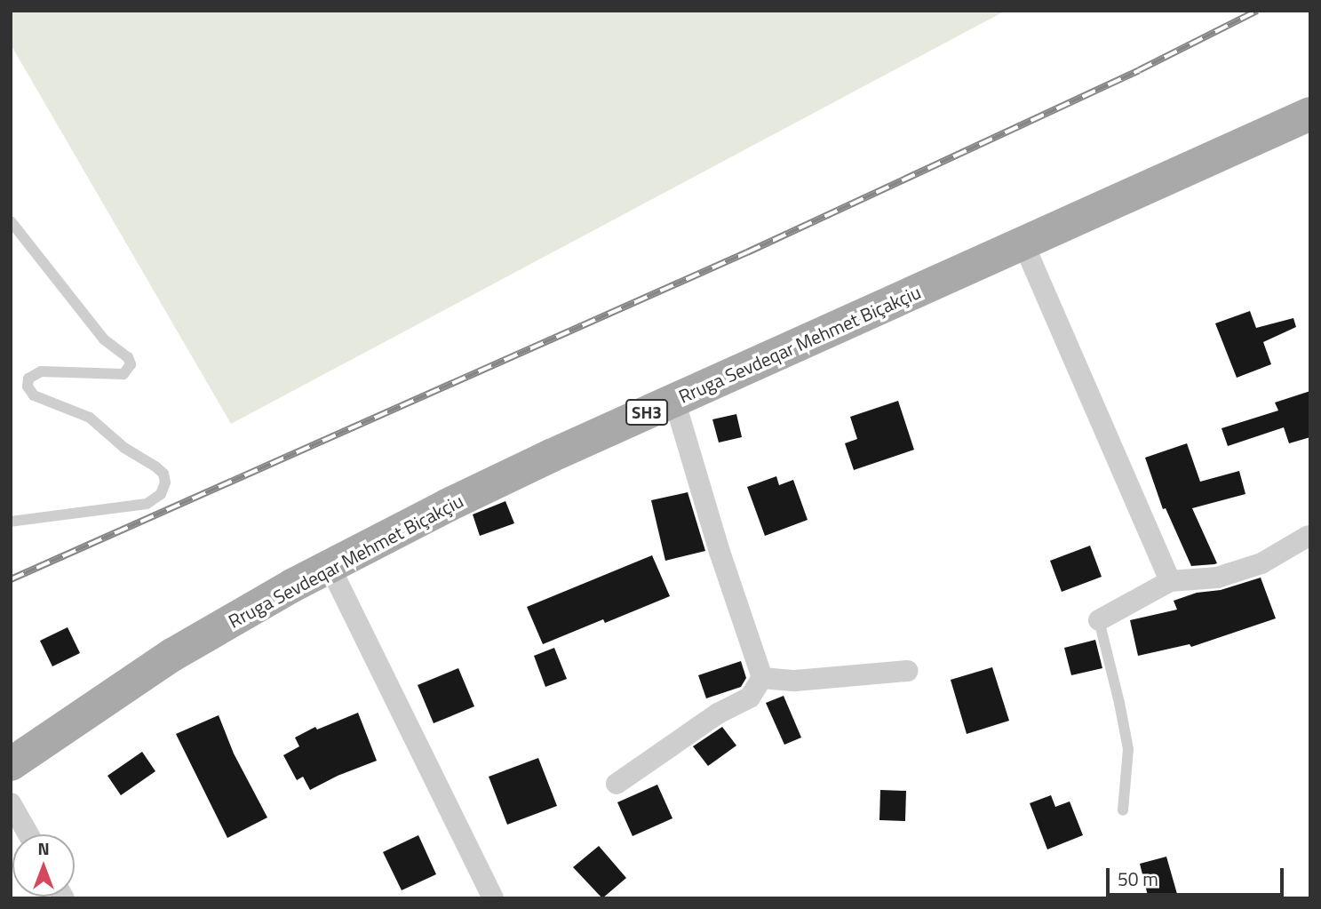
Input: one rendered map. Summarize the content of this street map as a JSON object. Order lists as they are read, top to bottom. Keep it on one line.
{"streets":{"main road":["Rruga Sevdeqar Mehmet Biçakçiu","SH3"]},"scale_bar":"50 m","north":"top"}
